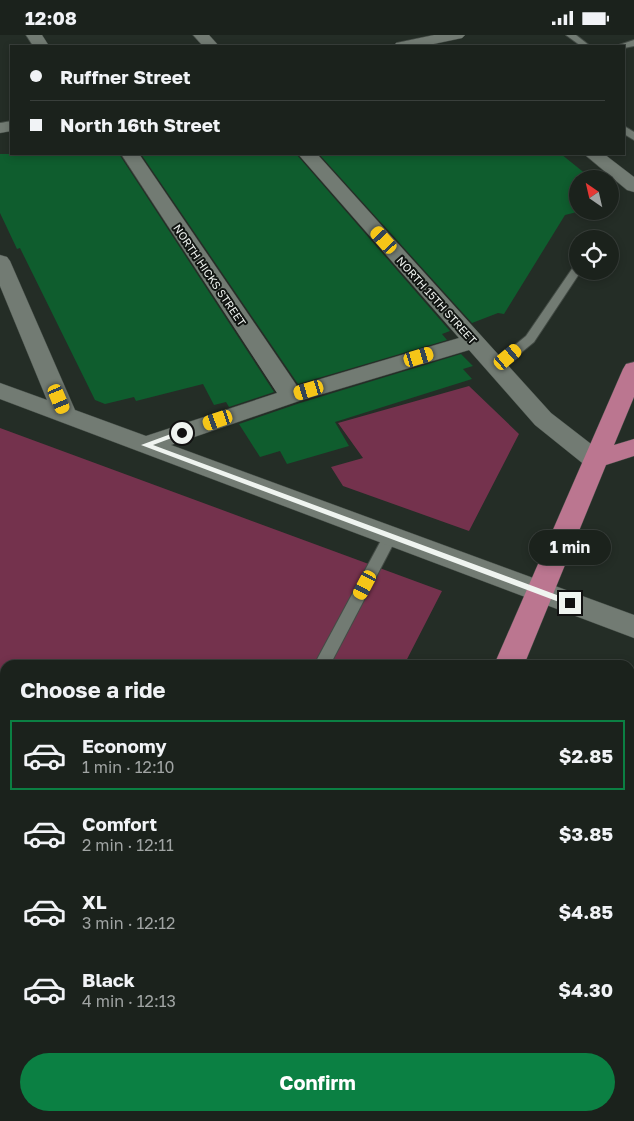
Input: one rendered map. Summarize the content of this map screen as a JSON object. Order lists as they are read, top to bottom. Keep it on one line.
{"streets":{"street":["NORTH HICKS STREET","NORTH 15TH STREET"]},"north":"top left","page":{"status":"12:08","banner":["Ruffner Street","North 16th Street"],"bubble":"1 min","heading":"Choose a ride","list":[{"name":"Economy","note":"1 min · 12:10","value":"$2.85"},{"name":"Comfort","note":"2 min · 12:11","value":"$3.85"},{"name":"XL","note":"3 min · 12:12","value":"$4.85"},{"name":"Black","note":"4 min · 12:13","value":"$4.30"}],"buttons":"Confirm"}}
